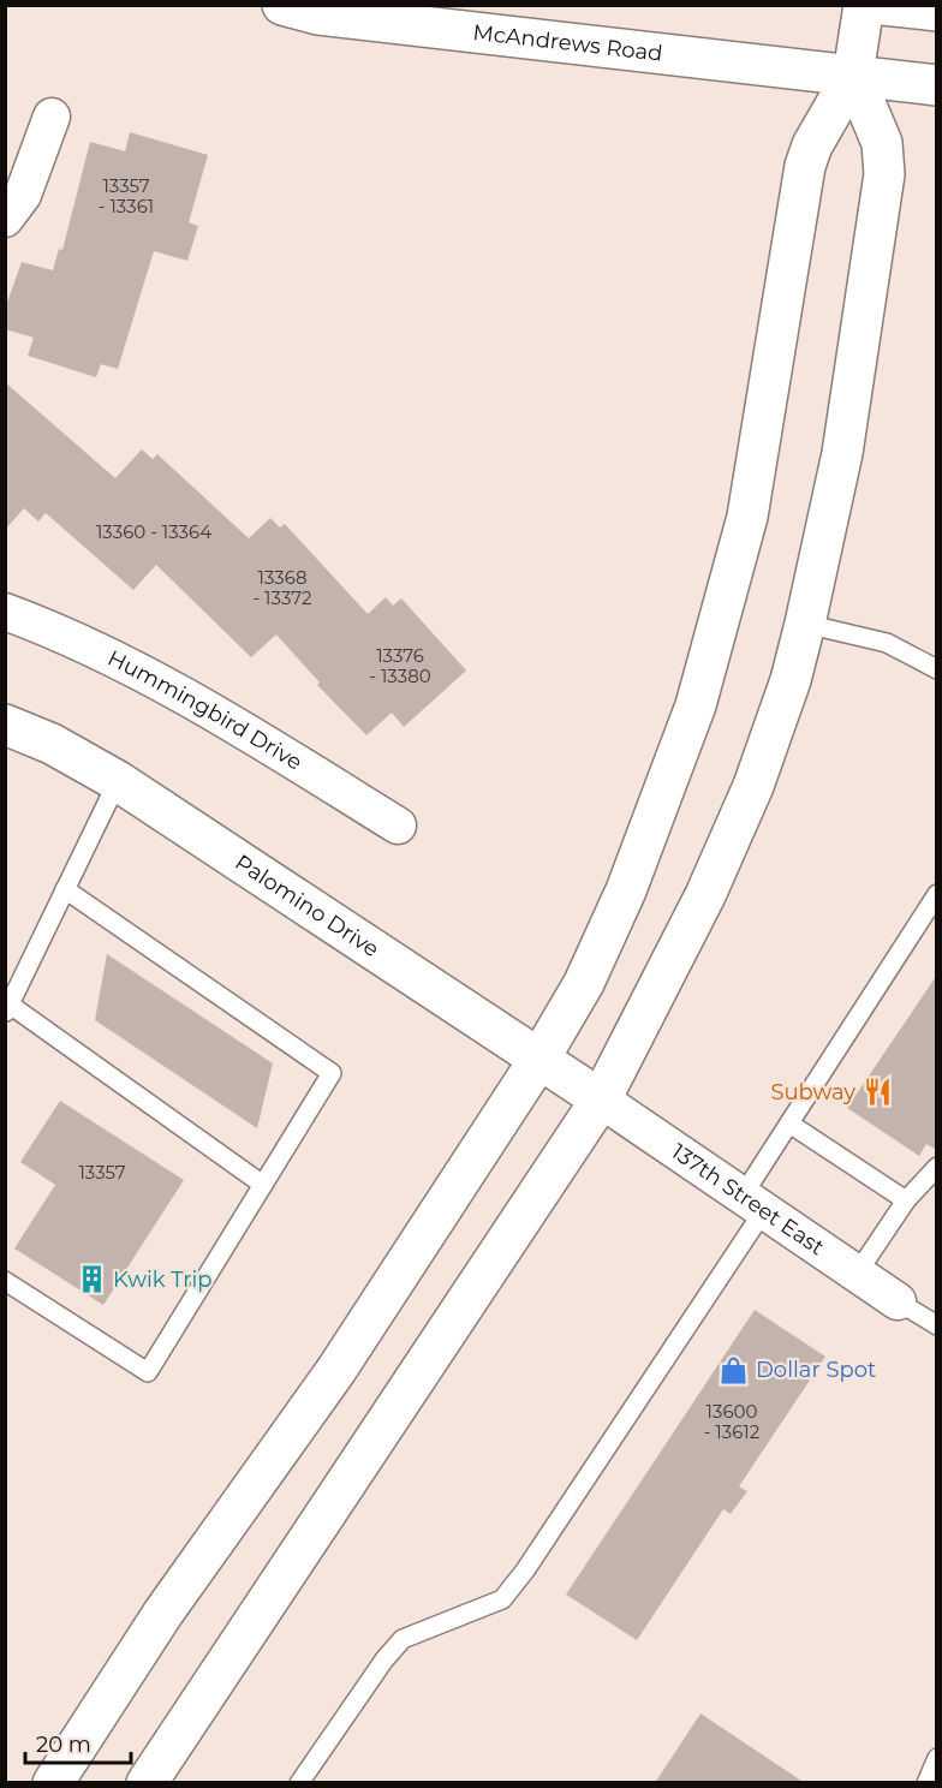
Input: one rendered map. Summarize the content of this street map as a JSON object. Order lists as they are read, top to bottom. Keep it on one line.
{"streets":{"street":["McAndrews Road","Hummingbird Drive","Palomino Drive","137th Street East"]},"crossings":[["Palomino Drive","137th Street East"]],"places":{"restaurant":["Subway"],"building":["Kwik Trip"],"shop":["Dollar Spot"]},"house_numbers":["13357 - 13361","13360 - 13364","13368 - 13372","13376 - 13380","13357","13600 - 13612"],"scale_bar":"20 m"}
